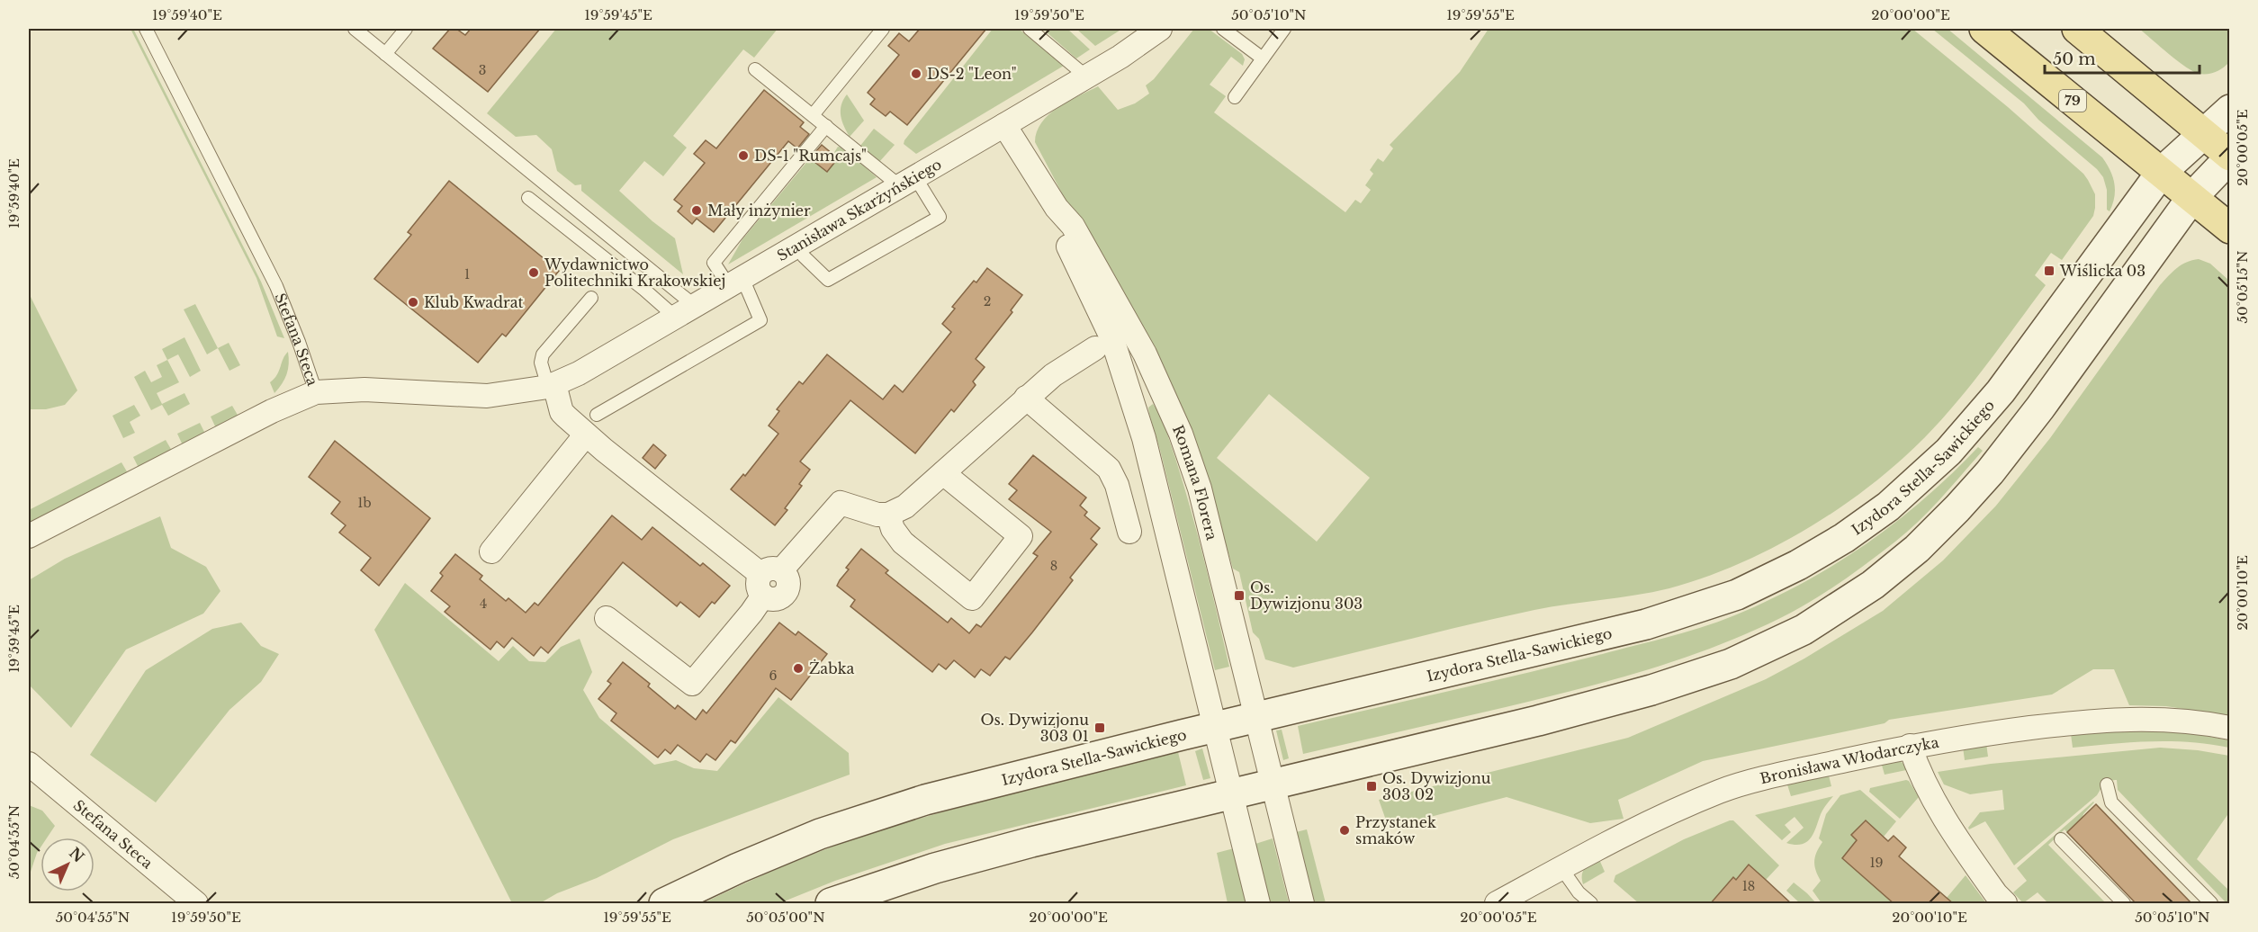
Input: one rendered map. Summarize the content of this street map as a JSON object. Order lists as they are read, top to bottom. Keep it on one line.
{"streets":{"main road":["79","Izydora Stella-Sawickiego"],"street":["Stanisława Skarżyńskiego","Stefana Steca","Romana Florera","Bronisława Włodarczyka"]},"crossings":[["79","Izydora Stella-Sawickiego"],["Stanisława Skarżyńskiego","Stefana Steca"],["Stanisława Skarżyńskiego","Romana Florera"],["Izydora Stella-Sawickiego","Romana Florera"]],"places":{"other":["DS-2 \"Leon\"","DS-1 \"Rumcajs\"","Mały inżynier","Wydawnictwo Politechniki Krakowskiej","Klub Kwadrat","Żabka","Przystanek smaków"],"transit":["Wiślicka 03","Os. Dywizjonu 303","Os. Dywizjonu 303 01","Os. Dywizjonu 303 02"]},"house_numbers":["3","1","2","1b","8","4","6","19","18"],"scale_bar":"50 m","north":"top right","coordinates":["19°59'40\"E","19°59'45\"E","19°59'50\"E","50°05'10\"N","19°59'55\"E","20°00'00\"E","20°00'05\"E","50°05'15\"N","20°00'10\"E","50°04'55\"N","50°05'00\"N"]}
